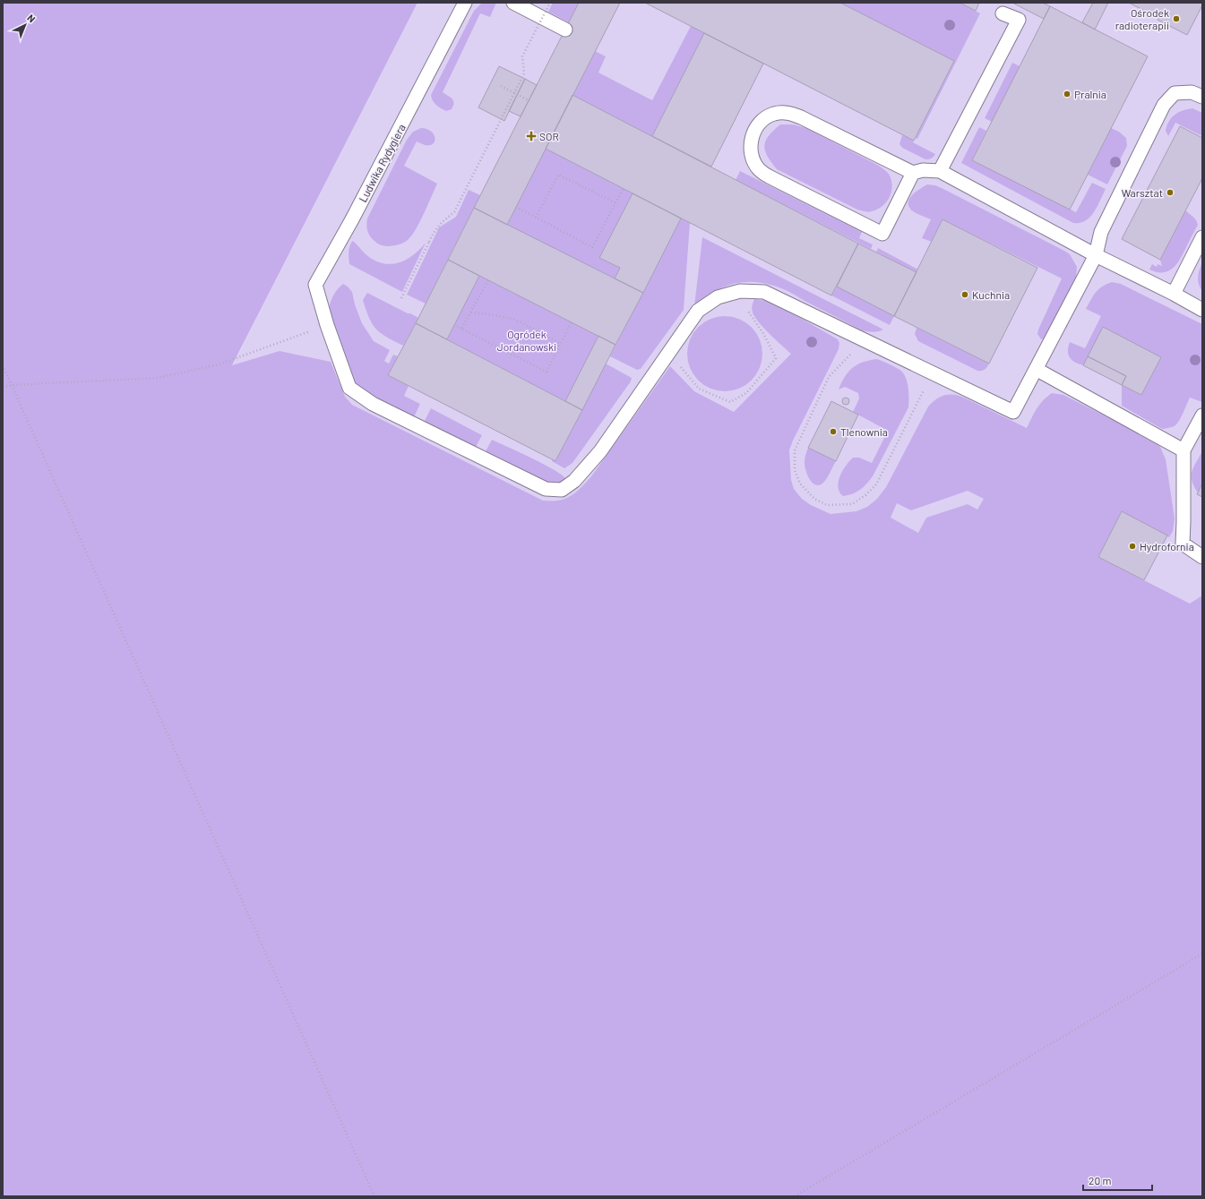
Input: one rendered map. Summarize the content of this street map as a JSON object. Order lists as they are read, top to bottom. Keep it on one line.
{"streets":{"lane":["Ludwika Rydygiera"]},"parks":["Ogródek Jordanowski"],"places":{"other":["Ośrodek radioterapii","Pralnia","Warsztat","Kuchnia","Tlenownia","Hydrofornia"],"health":["SOR"]},"scale_bar":"20 m","north":"top right"}
